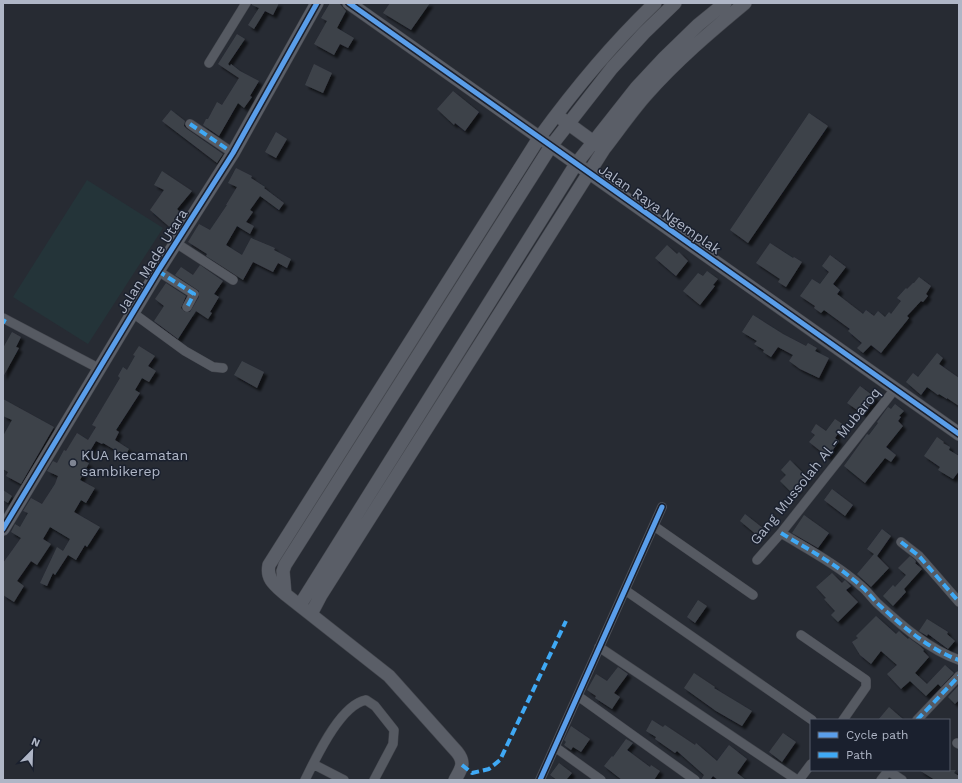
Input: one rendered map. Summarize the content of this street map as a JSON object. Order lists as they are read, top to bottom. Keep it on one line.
{"streets":{"main road":["Jalan Raya Ngemplak","Jalan Made Utara"],"street":["Gang Mussolah Al - Mubaroq"]},"crossings":[["Jalan Raya Ngemplak","Gang Mussolah Al - Mubaroq"]],"places":["KUA kecamatan sambikerep"],"legend":["Cycle path","Path"],"north":"top right"}
